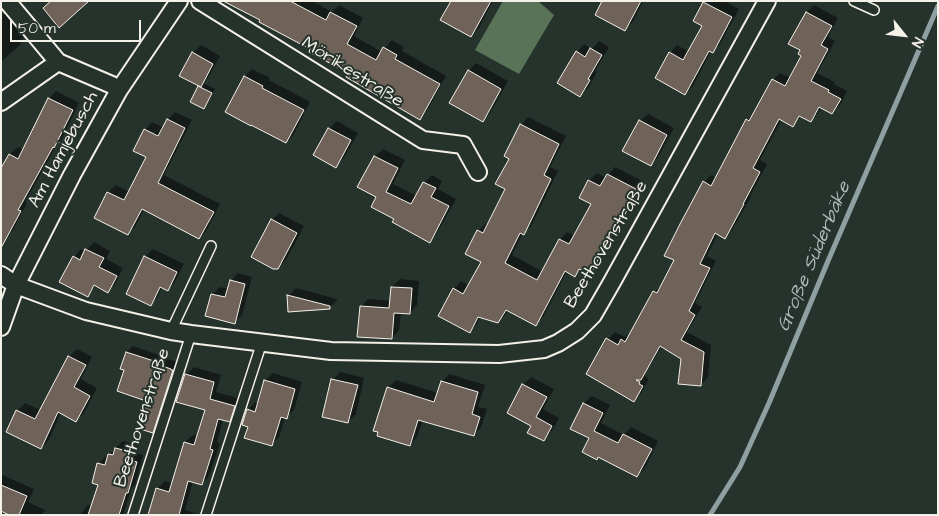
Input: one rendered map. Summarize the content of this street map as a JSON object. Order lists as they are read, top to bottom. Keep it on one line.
{"streets":{"street":["Mörikestraße","Am Hamjebusch","Beethovenstraße"]},"crossings":[["Am Hamjebusch","Beethovenstraße"]],"water":["Große Süderbäke"],"scale_bar":"50 m","north":"bottom right"}
